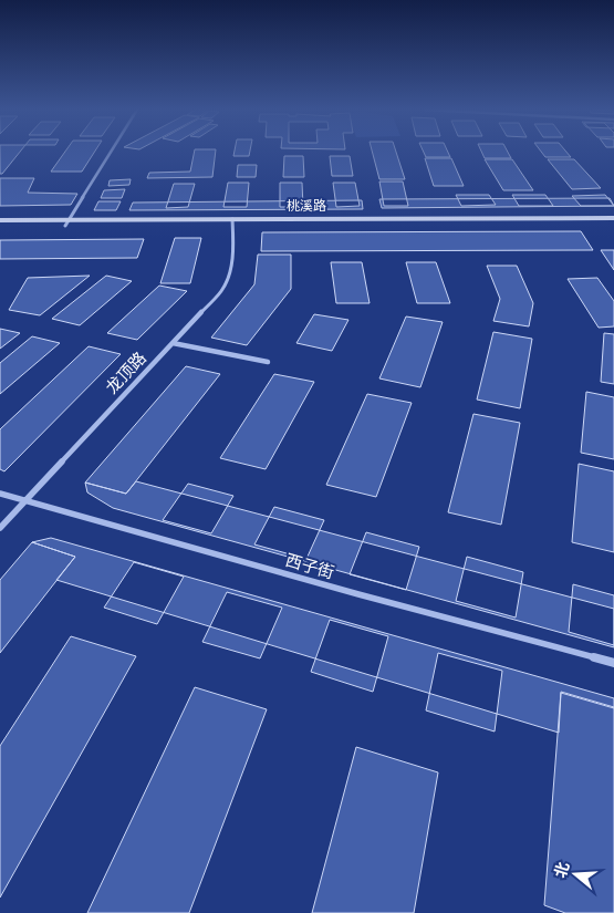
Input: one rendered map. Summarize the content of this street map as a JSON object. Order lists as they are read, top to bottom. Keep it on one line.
{"streets":{"street":["桃溪路","龙顶路","西子街"]},"crossings":[["桃溪路","龙顶路"],["龙顶路","西子街"]],"north":"left"}
